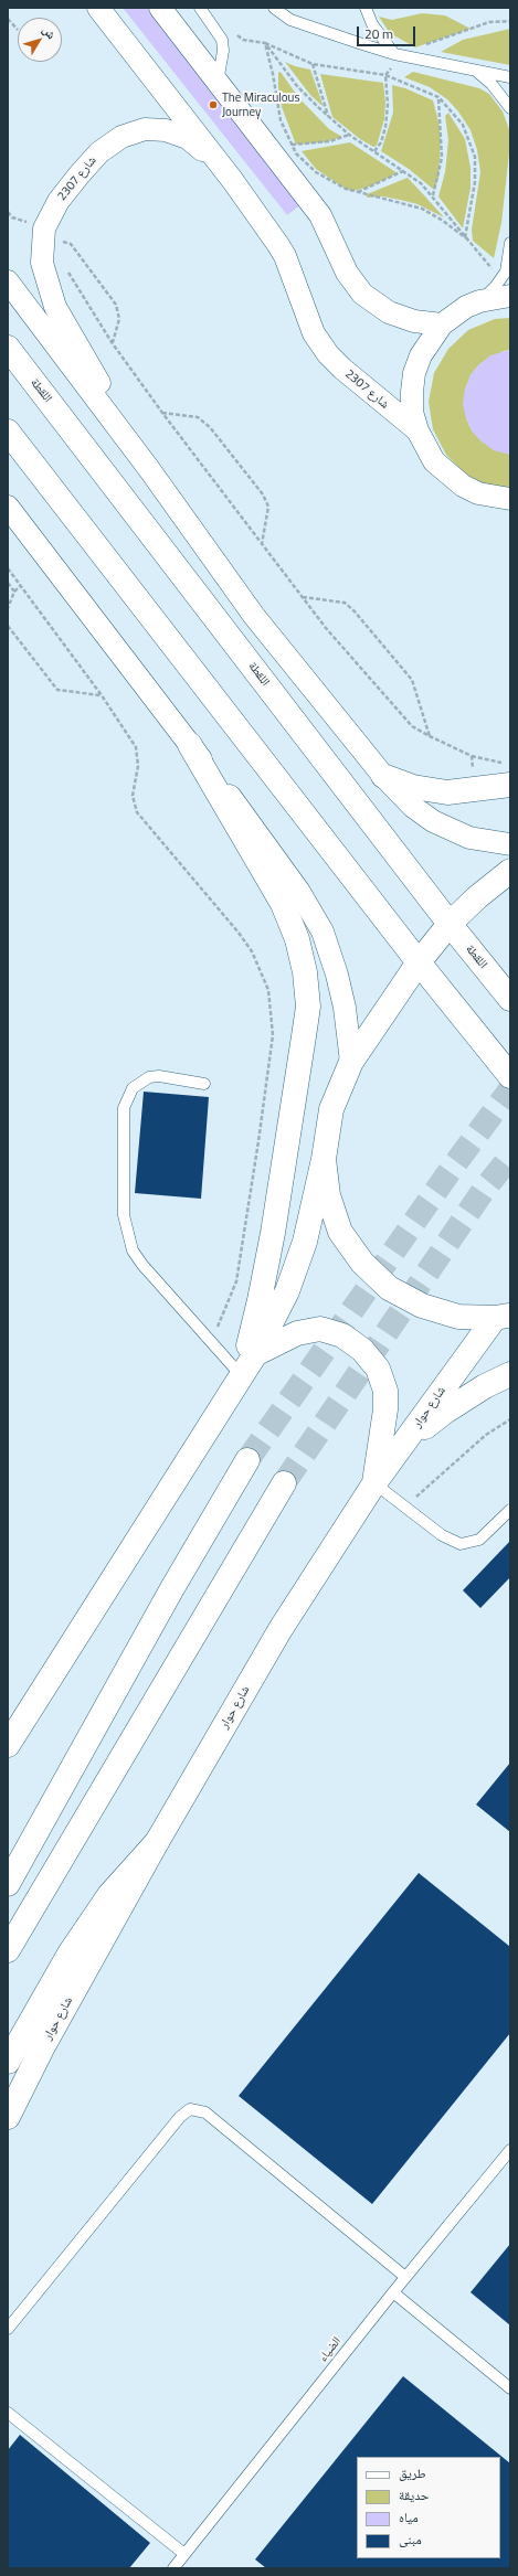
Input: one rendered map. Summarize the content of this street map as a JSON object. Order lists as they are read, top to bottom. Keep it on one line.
{"streets":{"main road":["اللقطة","شارع حوار"],"street":["شارع 2307"],"lane":["الضياء"]},"places":["The Miraculous Journey"],"legend":["طريق","حديقة","مياه","مبنى"],"scale_bar":"20 m","north":"top right"}
